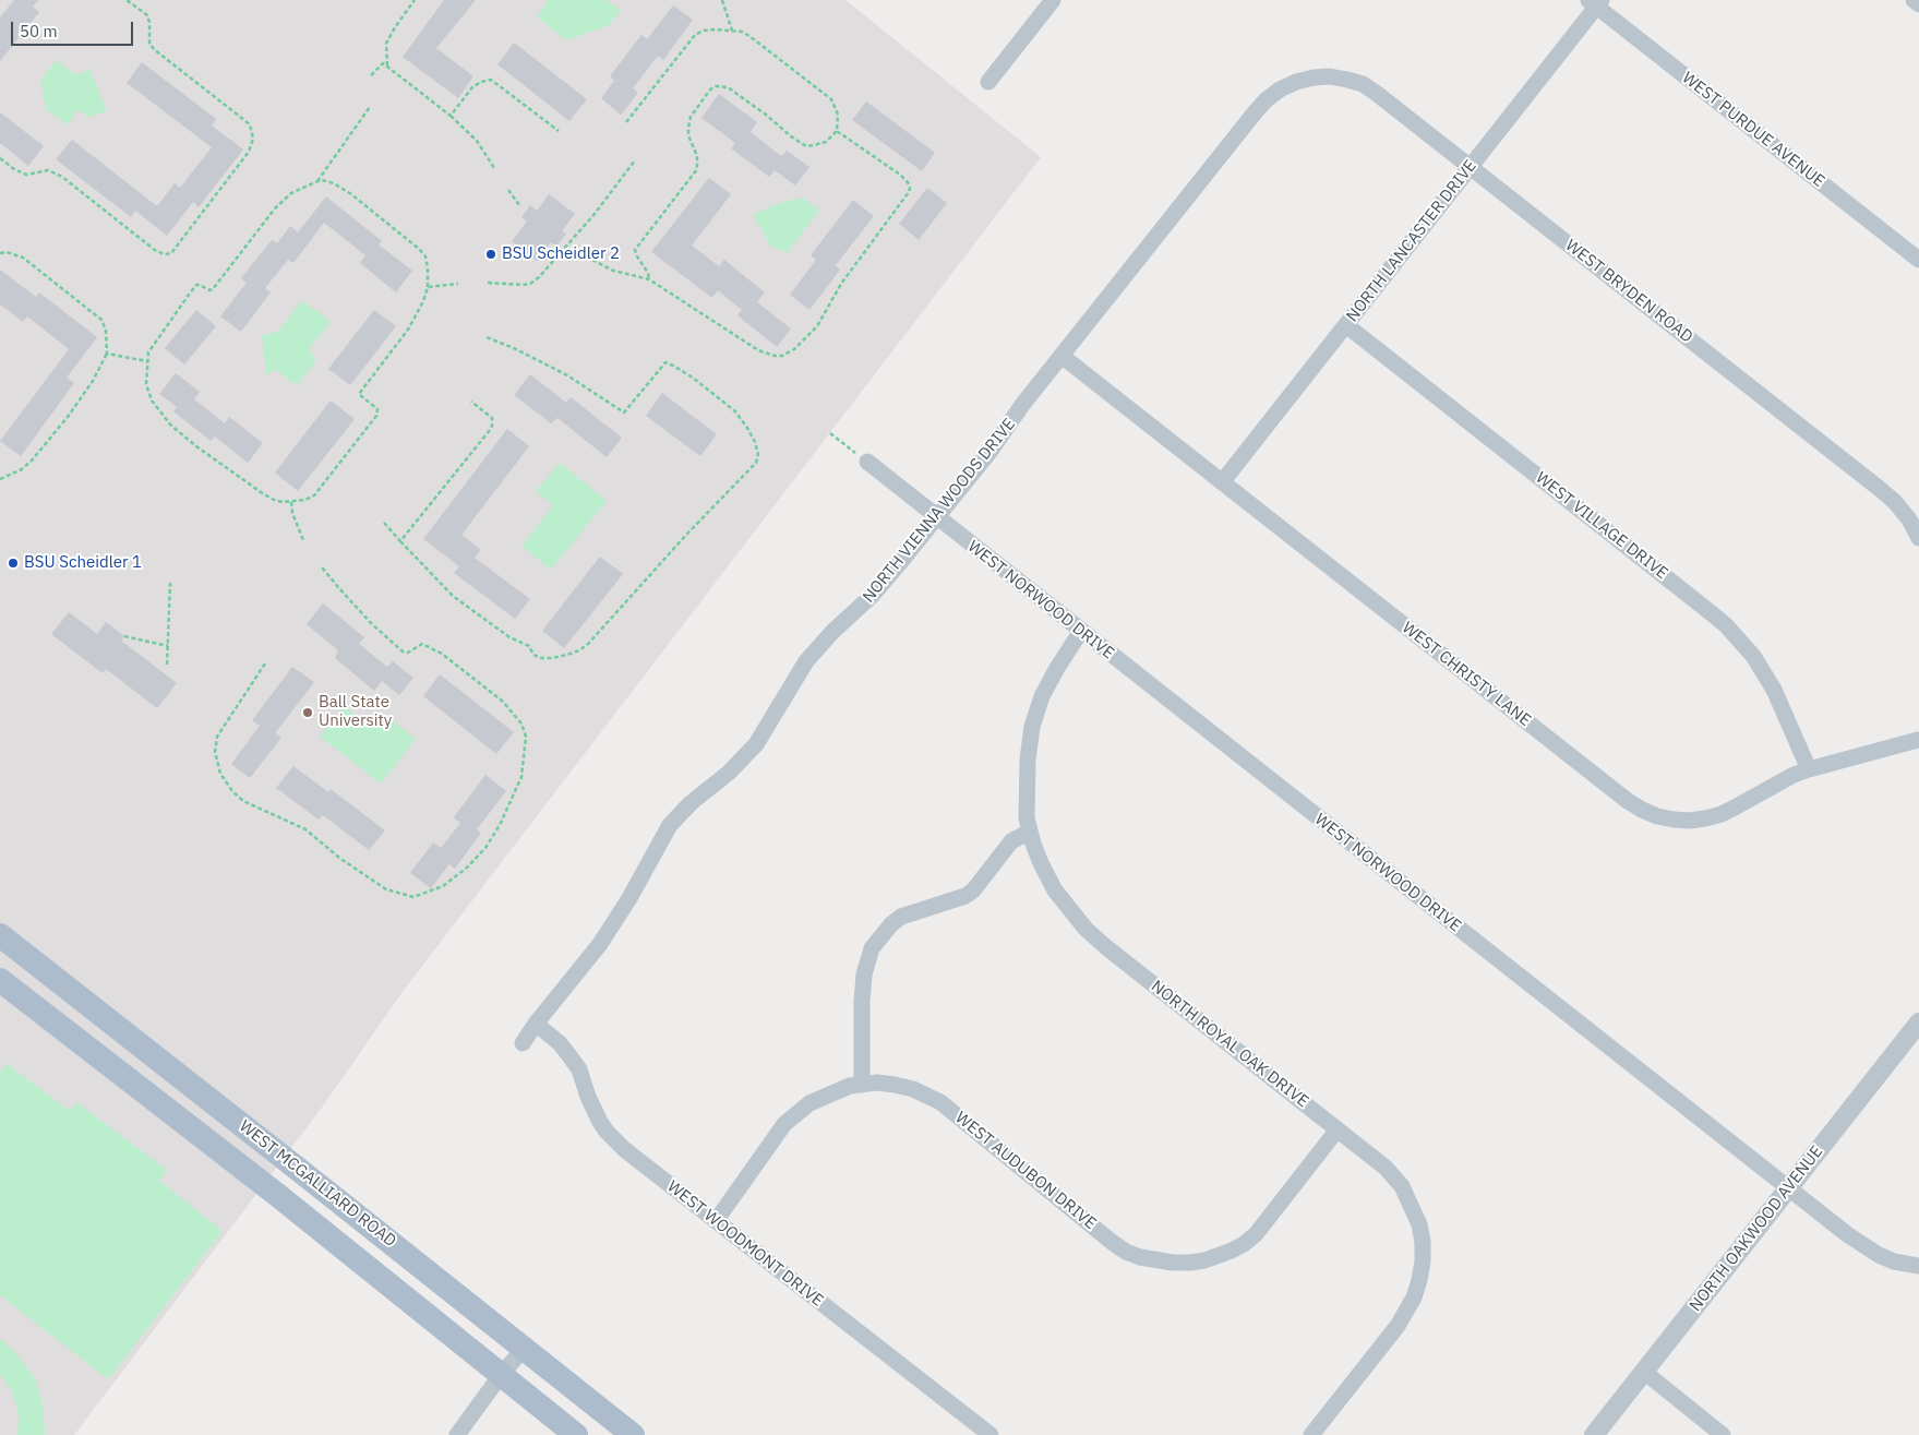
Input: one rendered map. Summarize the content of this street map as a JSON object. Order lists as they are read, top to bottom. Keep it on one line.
{"streets":{"main road":["WEST MCGALLIARD ROAD"],"street":["WEST PURDUE AVENUE","NORTH LANCASTER DRIVE","WEST BRYDEN ROAD","NORTH VIENNA WOODS DRIVE","WEST VILLAGE DRIVE","WEST NORWOOD DRIVE","WEST CHRISTY LANE","NORTH ROYAL OAK DRIVE","WEST AUDUBON DRIVE","NORTH OAKWOOD AVENUE","WEST WOODMONT DRIVE"]},"crossings":[["WEST PURDUE AVENUE","NORTH LANCASTER DRIVE"],["NORTH LANCASTER DRIVE","WEST BRYDEN ROAD"],["NORTH LANCASTER DRIVE","WEST VILLAGE DRIVE"],["NORTH LANCASTER DRIVE","WEST CHRISTY LANE"],["WEST BRYDEN ROAD","NORTH VIENNA WOODS DRIVE"],["NORTH VIENNA WOODS DRIVE","WEST NORWOOD DRIVE"],["NORTH VIENNA WOODS DRIVE","WEST CHRISTY LANE"],["NORTH VIENNA WOODS DRIVE","WEST WOODMONT DRIVE"],["WEST VILLAGE DRIVE","WEST CHRISTY LANE"],["WEST NORWOOD DRIVE","NORTH ROYAL OAK DRIVE"],["WEST NORWOOD DRIVE","NORTH OAKWOOD AVENUE"],["NORTH ROYAL OAK DRIVE","WEST AUDUBON DRIVE"],["WEST AUDUBON DRIVE","WEST WOODMONT DRIVE"]],"places":["BSU Scheidler 2","BSU Scheidler 1","Ball State University"],"scale_bar":"50 m"}
